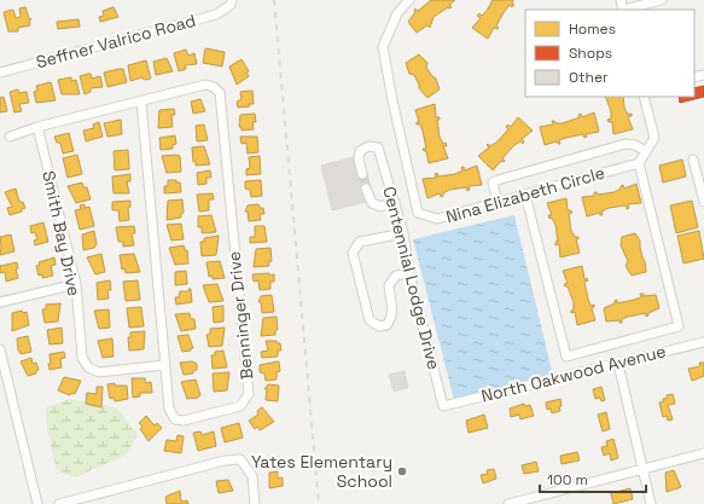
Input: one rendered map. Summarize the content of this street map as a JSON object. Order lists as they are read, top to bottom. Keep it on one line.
{"streets":{"street":["Seffner Valrico Road","Nina Elizabeth Circle","Smith Bay Drive","Centennial Lodge Drive","Benninger Drive","North Oakwood Avenue"]},"crossings":[["Smith Bay Drive","Benninger Drive"],["Centennial Lodge Drive","North Oakwood Avenue"]],"places":["Yates Elementary School"],"legend":["Homes","Shops","Other"],"scale_bar":"100 m"}
